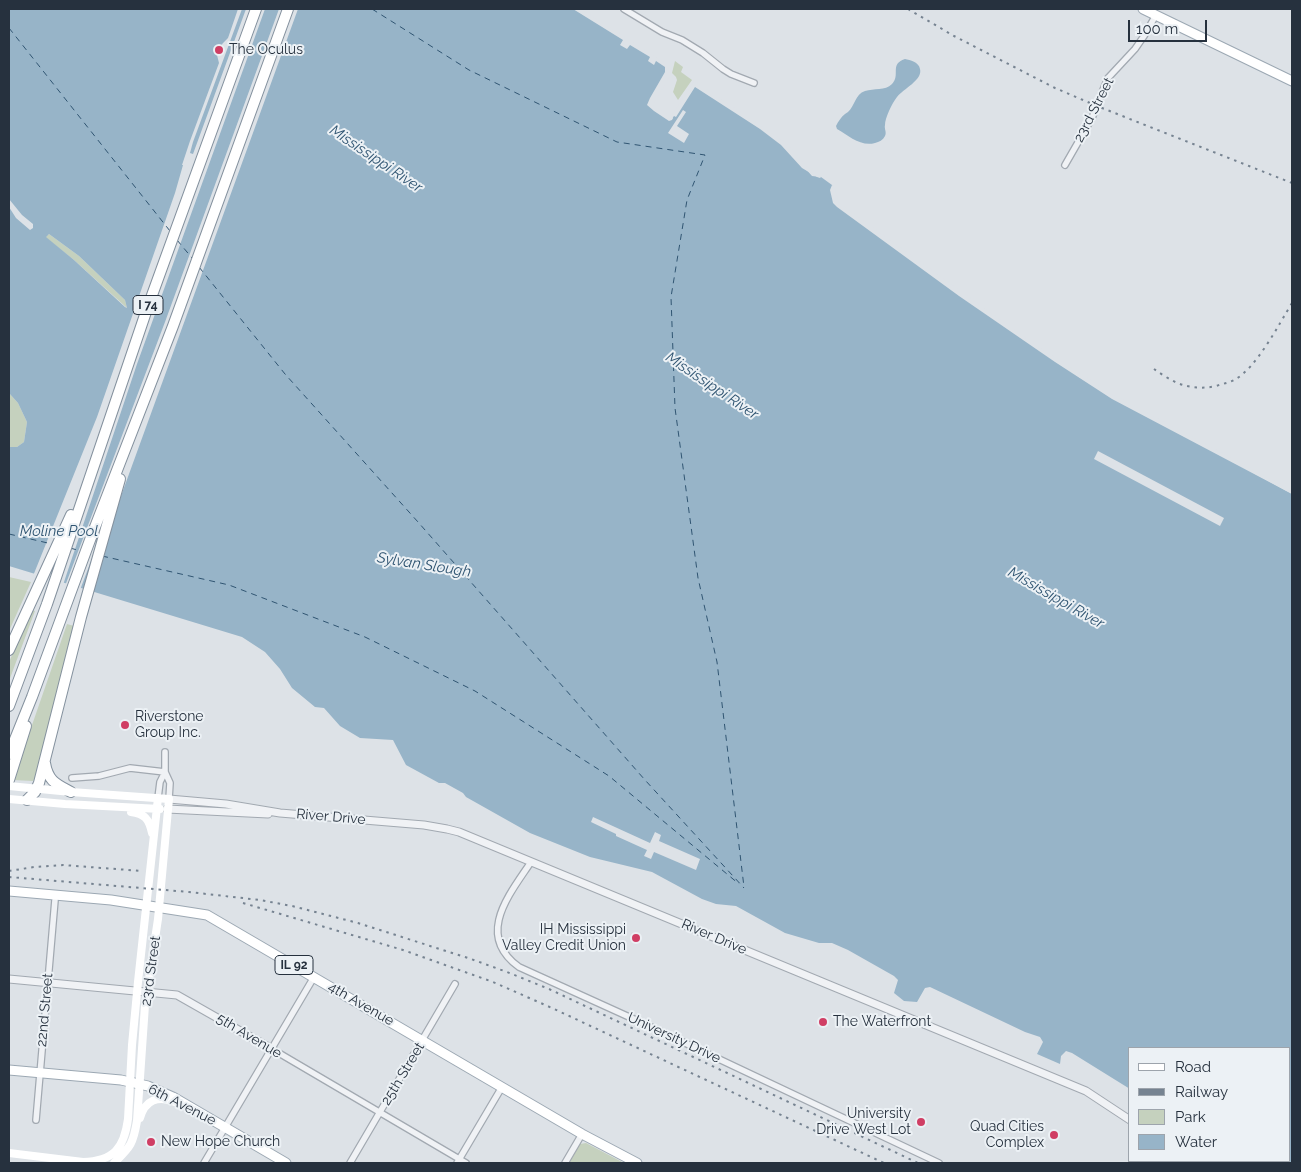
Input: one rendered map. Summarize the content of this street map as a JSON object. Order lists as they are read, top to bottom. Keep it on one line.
{"streets":{"highway":["I 74"],"main road":["23rd Street","River Drive","IL 92","4th Avenue","6th Avenue"],"street":["22nd Street","5th Avenue","University Drive","25th Street"]},"crossings":[["23rd Street","River Drive"],["23rd Street","4th Avenue"],["23rd Street","5th Avenue"],["23rd Street","6th Avenue"],["River Drive","University Drive"],["4th Avenue","25th Street"],["22nd Street","5th Avenue"],["22nd Street","6th Avenue"],["5th Avenue","25th Street"]],"water":["Mississippi River","Moline Pool","Sylvan Slough"],"places":["The Oculus","Riverstone Group Inc.","IH Mississippi Valley Credit Union","The Waterfront","University Drive West Lot","Quad Cities Complex","New Hope Church"],"legend":["Road","Railway","Park","Water"],"scale_bar":"100 m"}
